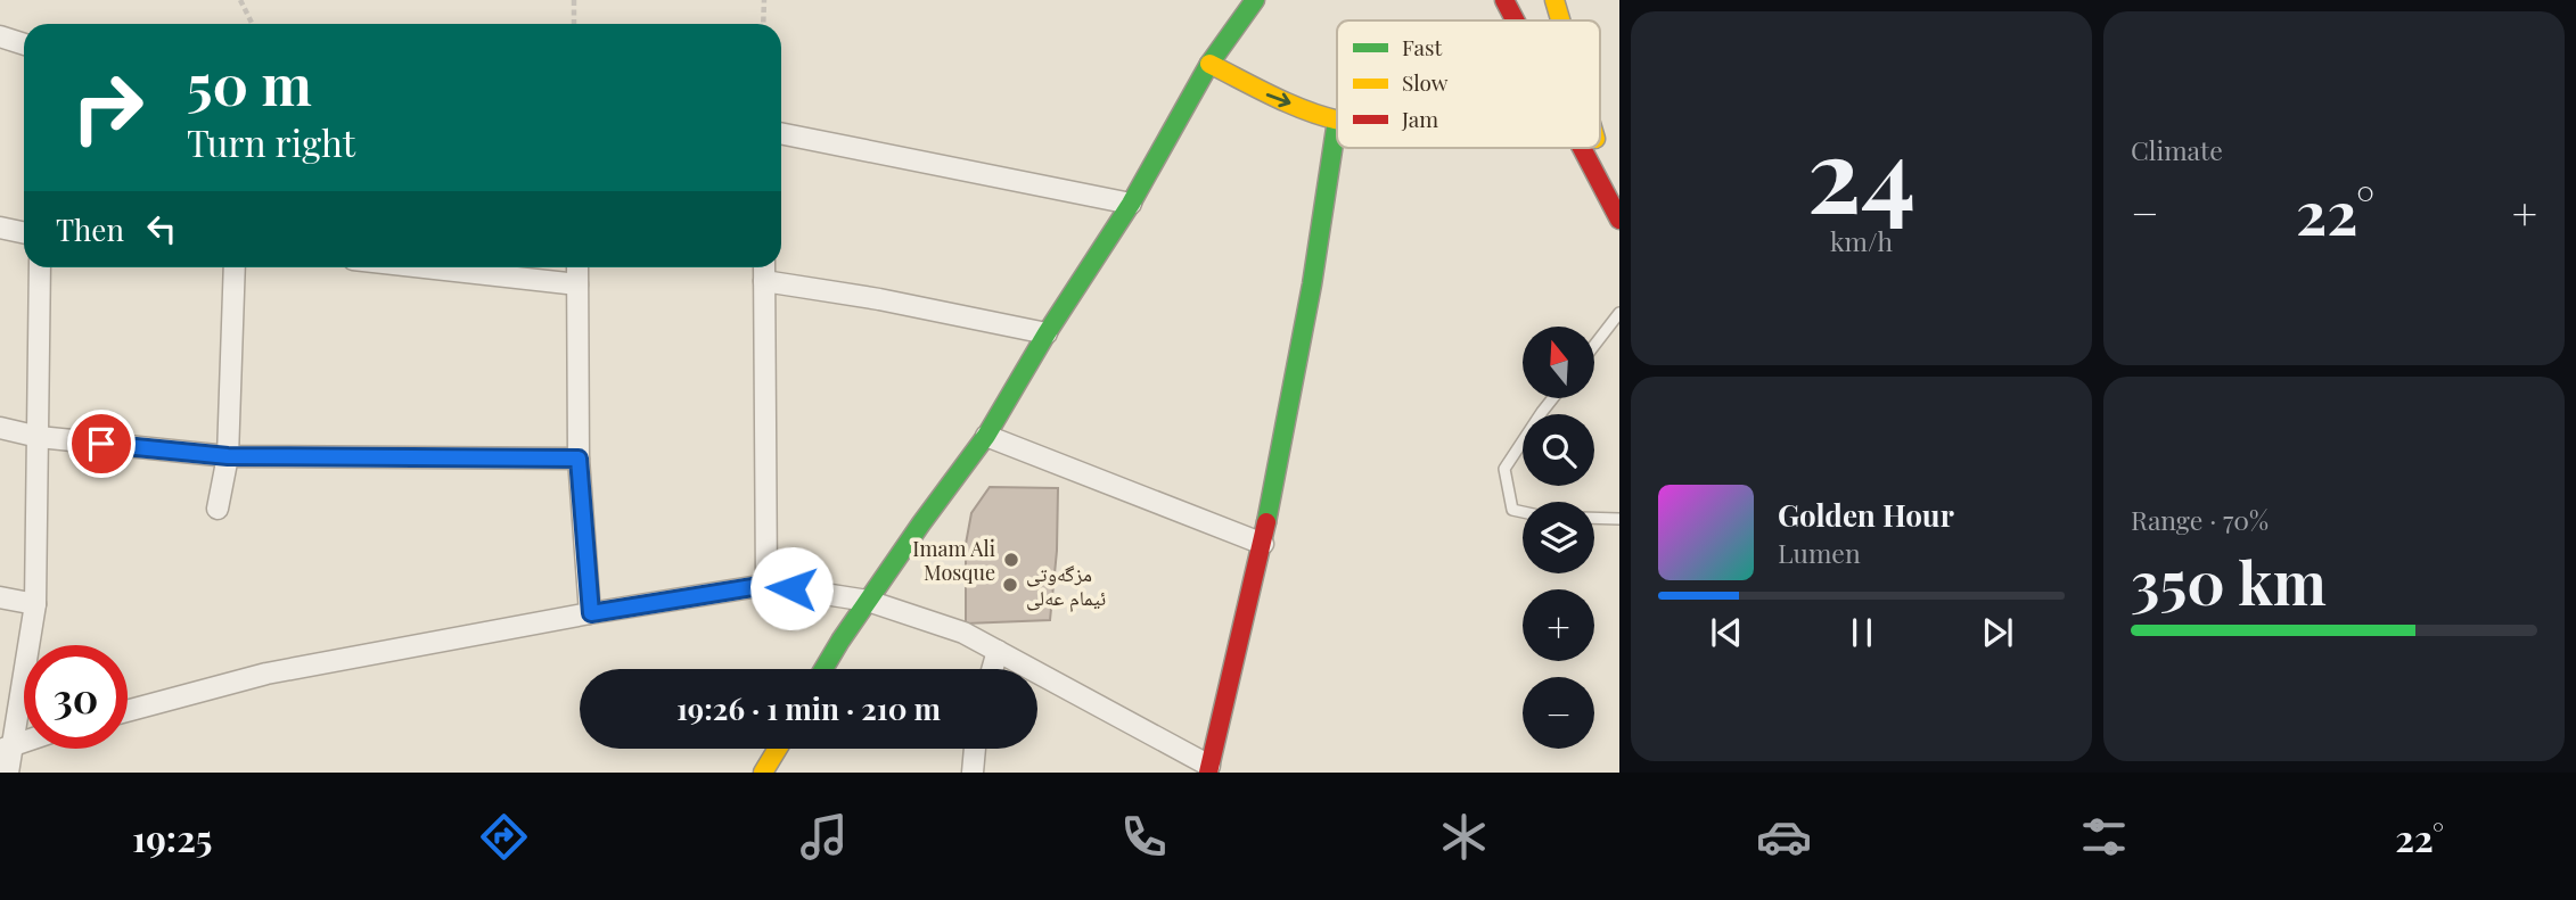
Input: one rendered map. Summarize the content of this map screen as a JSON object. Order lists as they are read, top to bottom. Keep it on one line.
{"places":["Imam Ali Mosque","مزگەوتی ئیمام عەلی"],"legend":["Fast","Slow","Jam"],"north":"top","page":{"tile":[["24","km/h"],"Climate",["Range · 70%","350 km"]],"turn":["50 m","Turn right"],"heat":["−","22°","+"],"then":"Then","map_buttons":["+","−"],"song":["Golden Hour","Lumen"],"limit":"30","trip":"19:26 · 1 min · 210 m","tabs":["19:25","22°"]}}
